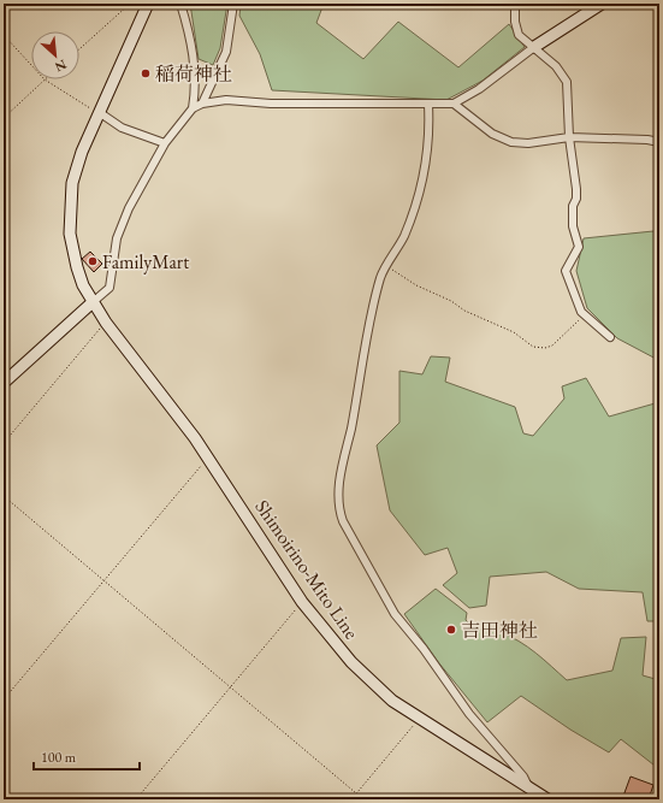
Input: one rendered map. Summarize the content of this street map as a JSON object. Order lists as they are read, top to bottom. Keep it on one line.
{"streets":{"main road":["Shimoirino-Mito Line"]},"places":["稲荷神社","FamilyMart","吉田神社"],"scale_bar":"100 m","north":"bottom right"}
